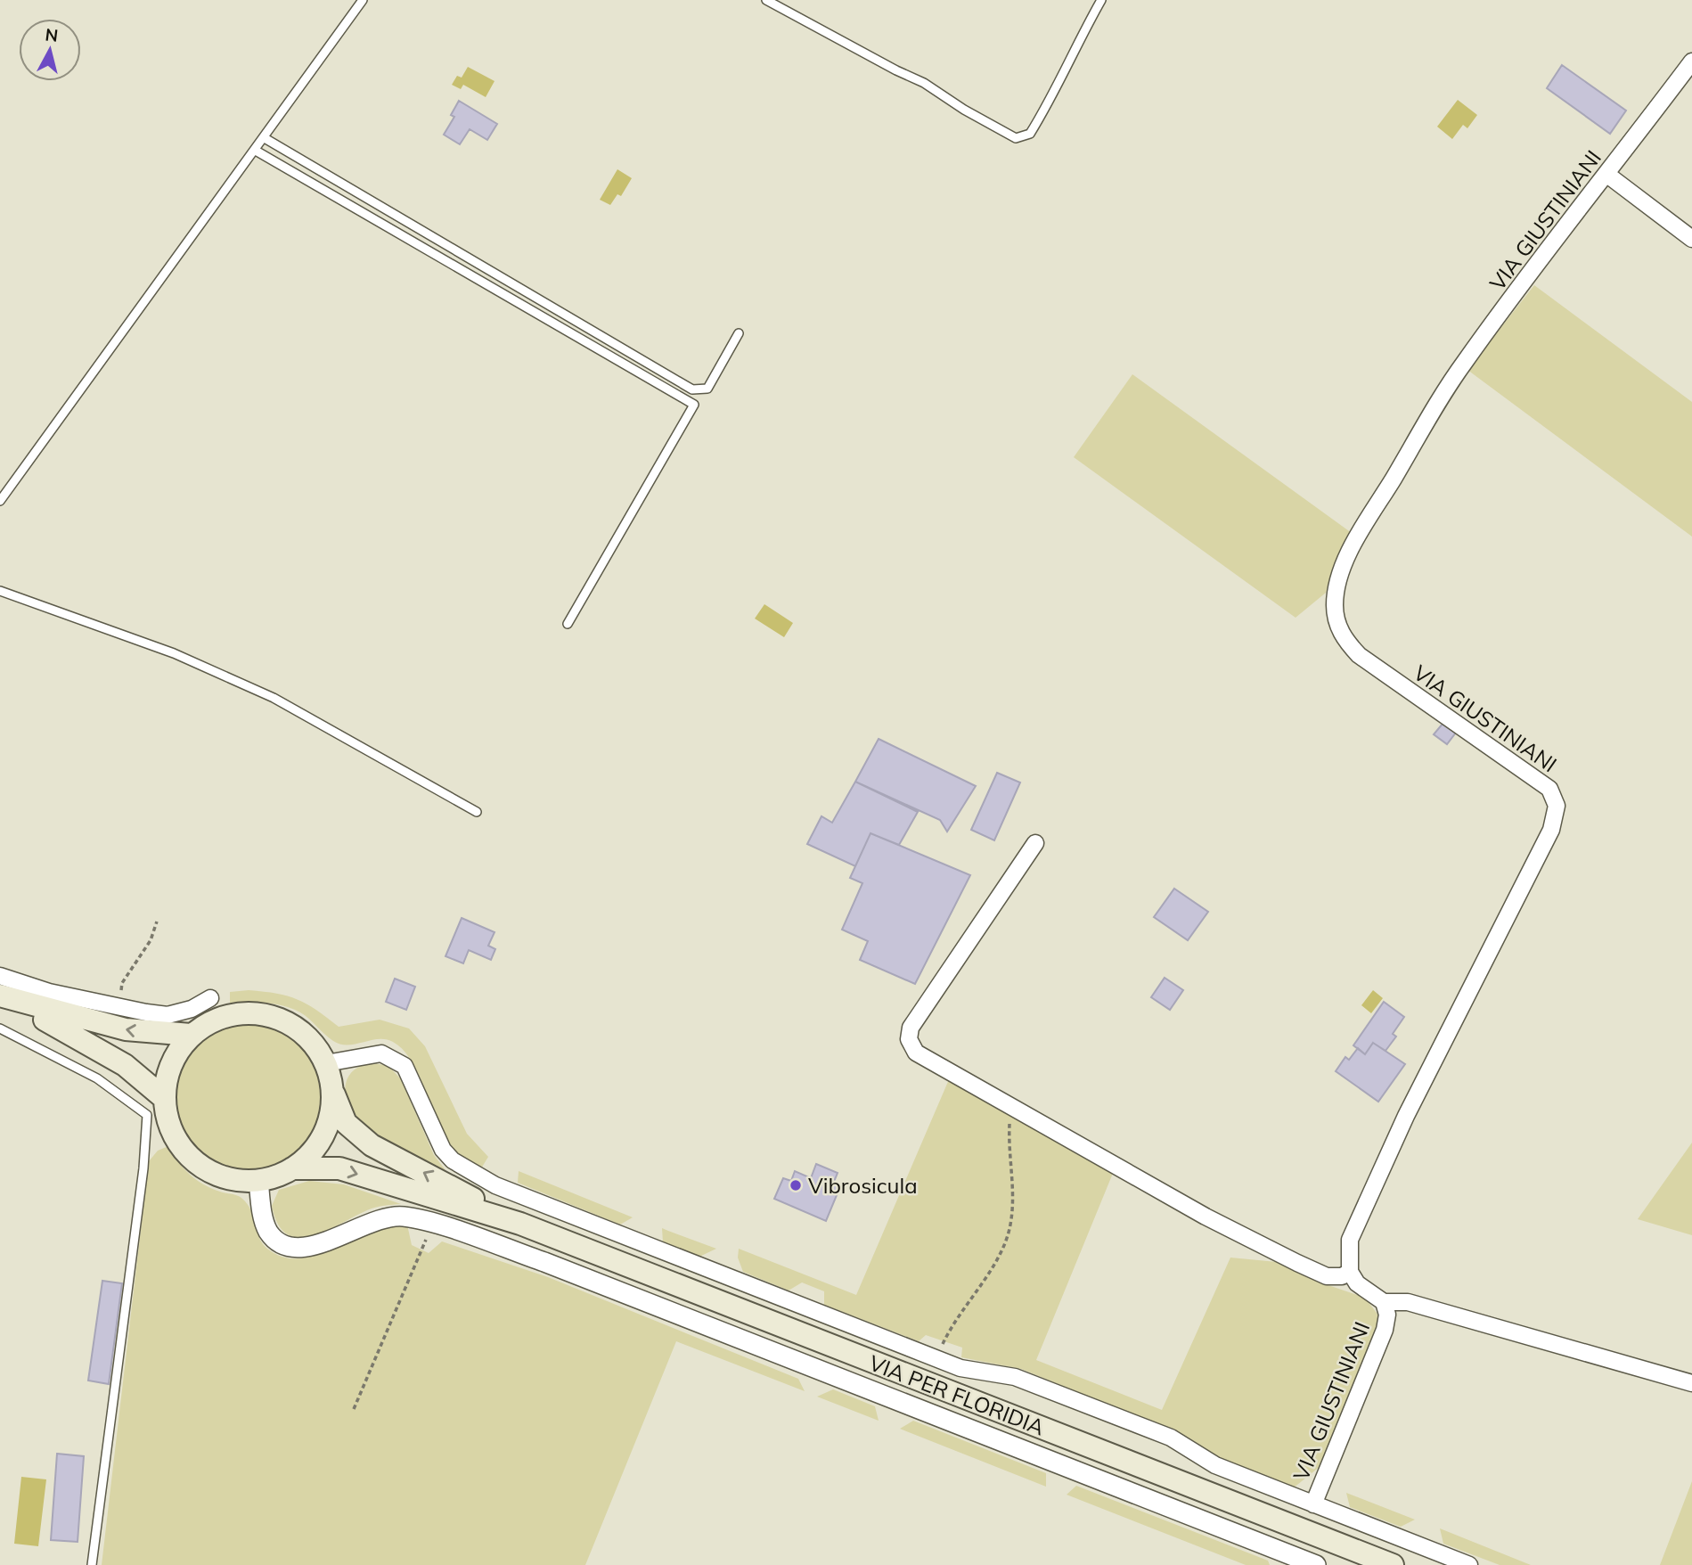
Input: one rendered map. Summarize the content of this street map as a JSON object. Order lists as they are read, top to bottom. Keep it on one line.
{"streets":{"main road":["VIA PER FLORIDIA"],"street":["VIA GIUSTINIANI"]},"places":["Vibrosicula"],"north":"top"}
